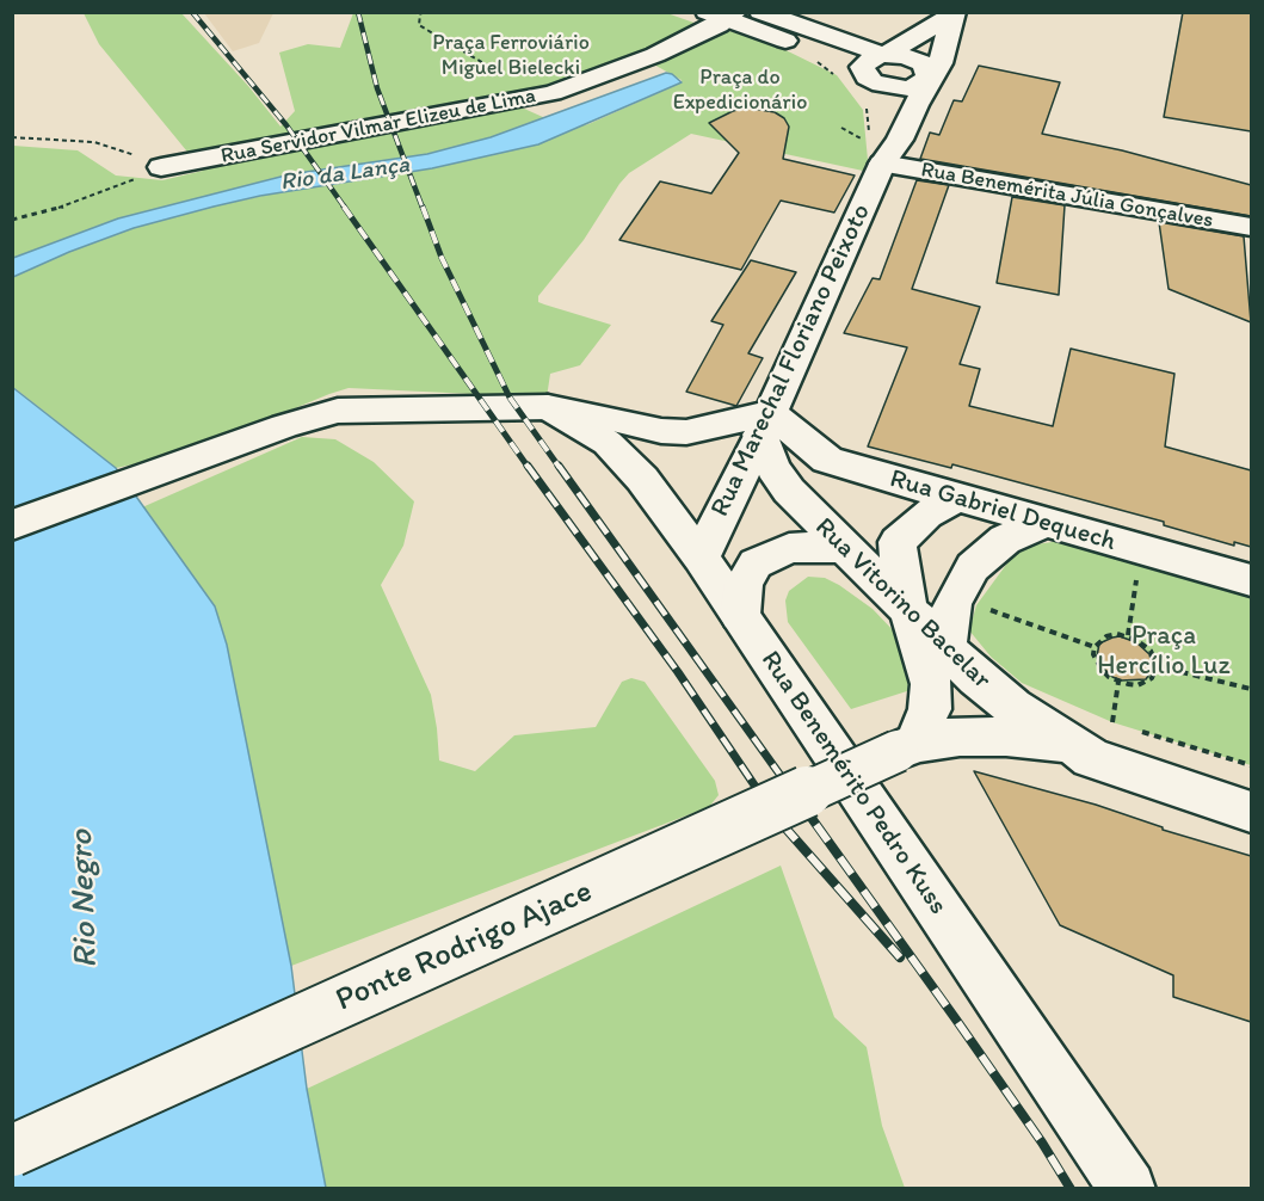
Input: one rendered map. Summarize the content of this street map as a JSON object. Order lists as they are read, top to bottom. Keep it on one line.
{"streets":{"main road":["Rua Servidor Vilmar Elizeu de Lima","Rua Benemérita Júlia Gonçalves","Rua Marechal Floriano Peixoto","Rua Gabriel Dequech","Rua Vitorino Bacelar","Rua Benemérito Pedro Kuss","Ponte Rodrigo Ajace"]},"crossings":[["Rua Benemérita Júlia Gonçalves","Rua Marechal Floriano Peixoto"],["Rua Marechal Floriano Peixoto","Rua Gabriel Dequech"],["Rua Marechal Floriano Peixoto","Rua Vitorino Bacelar"],["Rua Marechal Floriano Peixoto","Rua Benemérito Pedro Kuss"],["Rua Gabriel Dequech","Rua Vitorino Bacelar"],["Rua Vitorino Bacelar","Ponte Rodrigo Ajace"]],"water":["Rio da Lança","Rio Negro"],"parks":["Praça Ferroviário Miguel Bielecki","Praça do Expedicionário","Praça Hercílio Luz"]}
